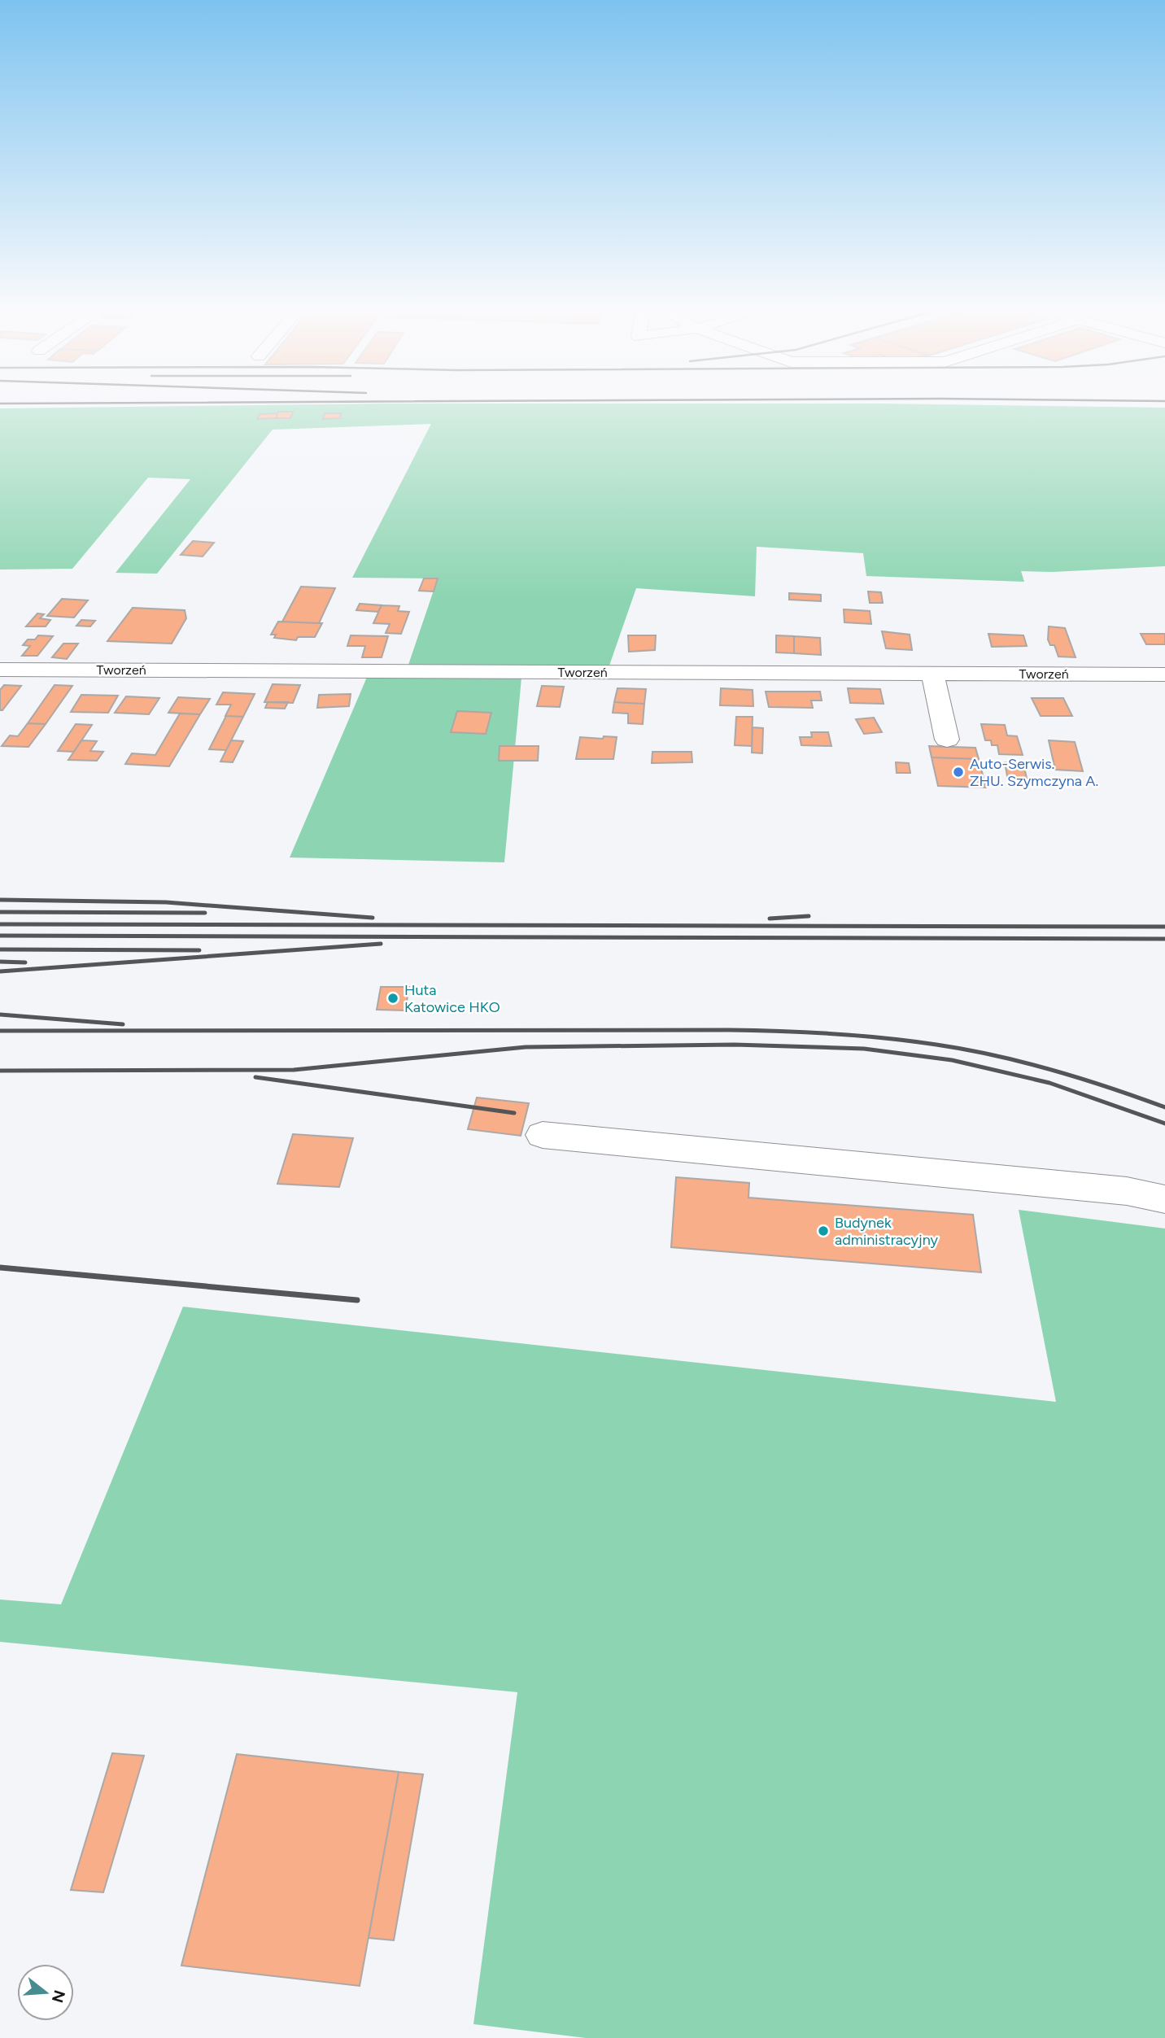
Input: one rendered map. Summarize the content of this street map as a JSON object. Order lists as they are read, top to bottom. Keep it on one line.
{"streets":{"street":["Tworzeń"]},"places":["Auto-Serwis. ZHU. Szymczyna A.","Huta Katowice HKO","Budynek administracyjny"],"north":"right"}
